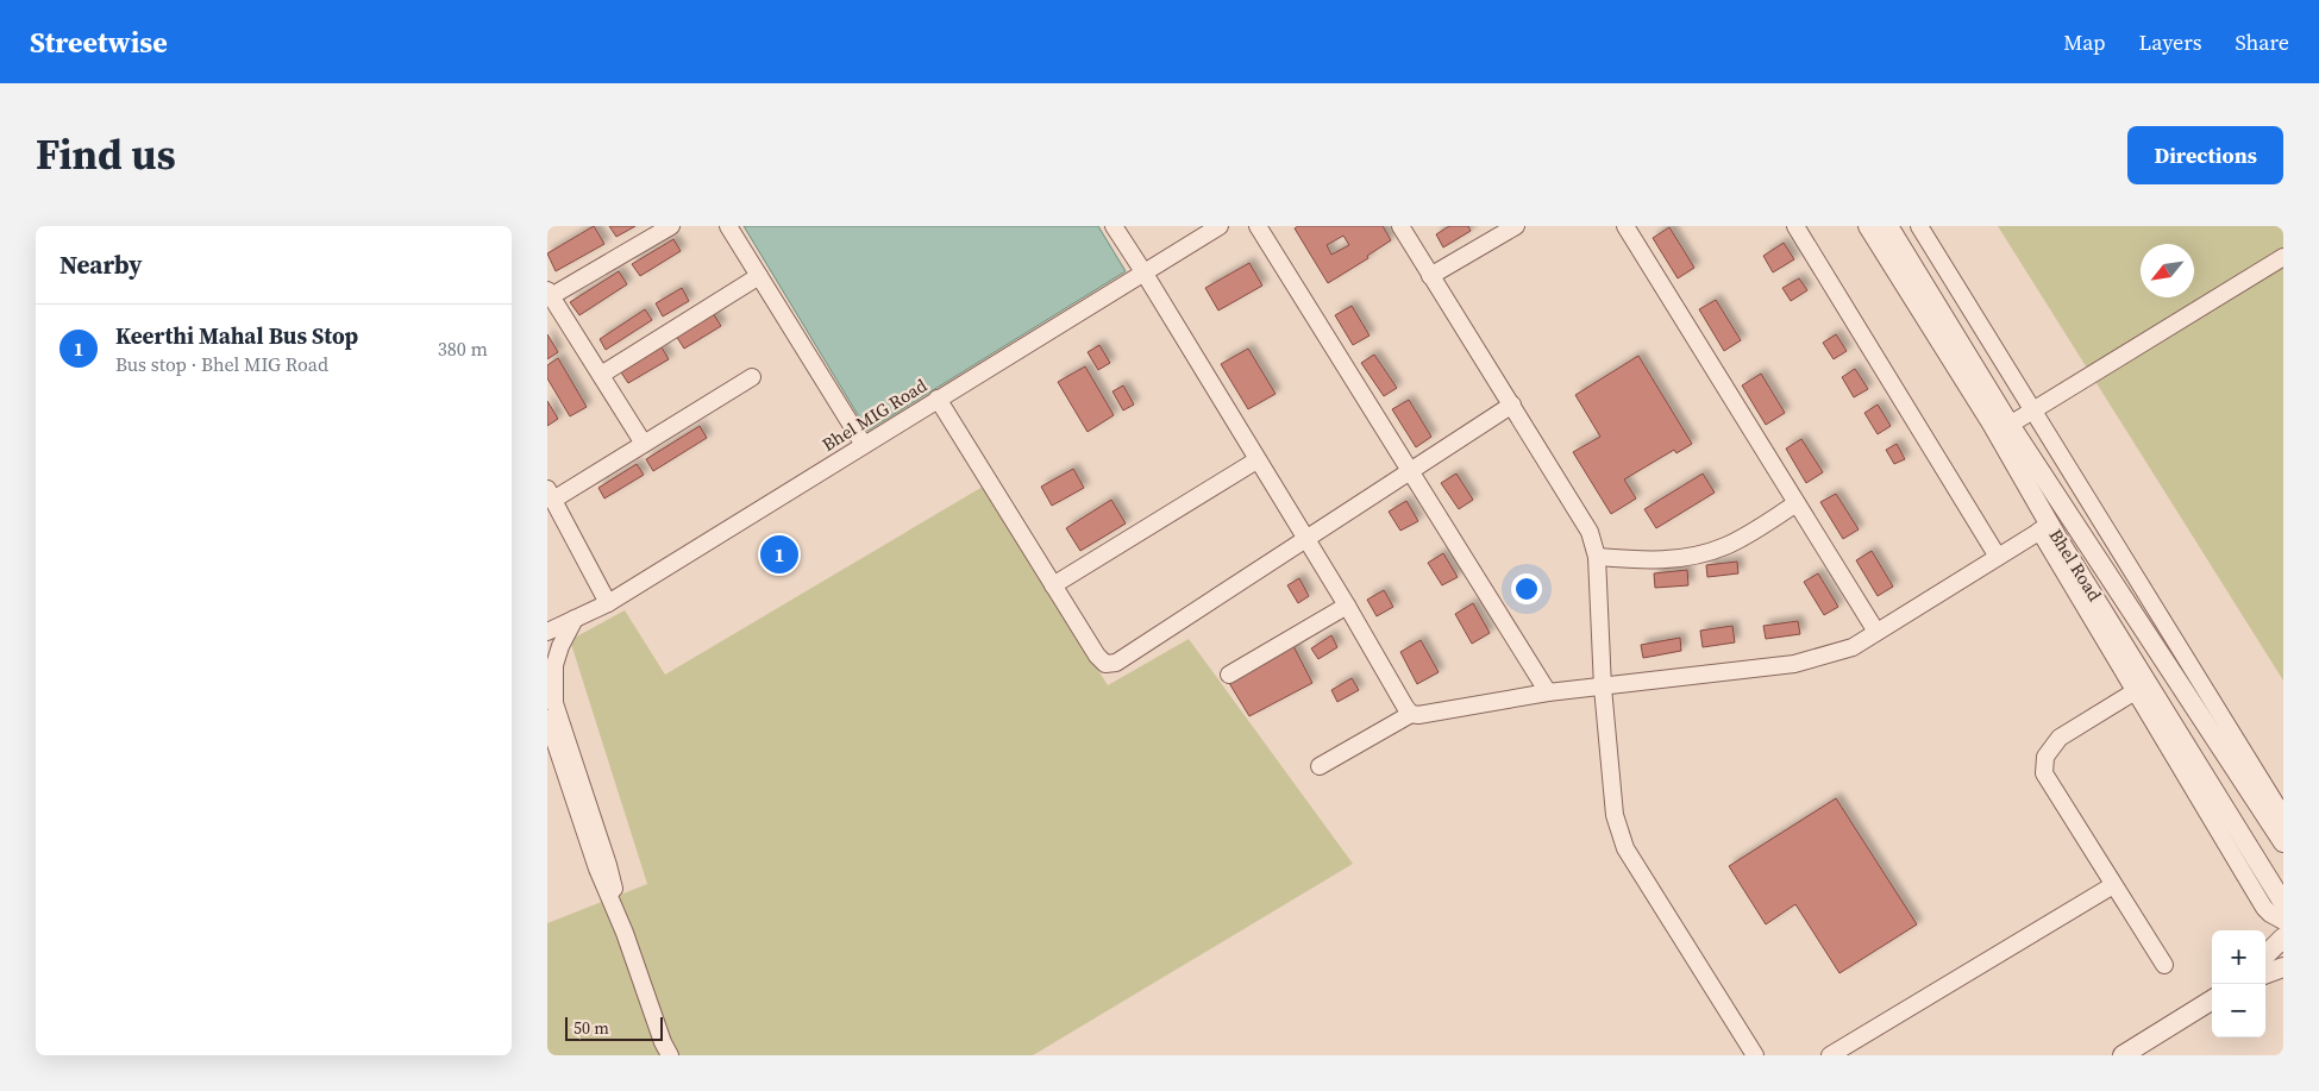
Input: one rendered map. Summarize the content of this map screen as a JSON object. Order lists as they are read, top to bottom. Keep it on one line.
{"streets":{"street":["Bhel MIG Road","Bhel Road"]},"scale_bar":"50 m","north":"bottom left","page":{"header":"Streetwise","nav":["Map","Layers","Share"],"title":"Find us","buttons":"Directions","heading":"Nearby","list":[{"mark":"1","name":"Keerthi Mahal Bus Stop","note":"Bus stop · Bhel MIG Road","value":"380 m"}],"pins":"1","map_buttons":["+","−"],"scale":"50 m"}}
